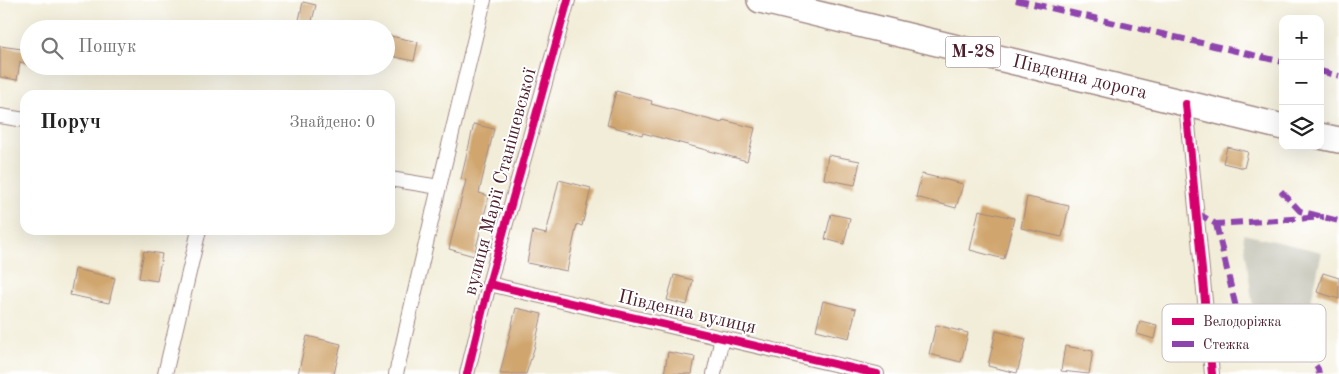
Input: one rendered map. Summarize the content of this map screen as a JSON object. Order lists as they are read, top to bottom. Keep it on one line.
{"streets":{"highway":["М-28","Південна дорога"],"street":["вулиця Марії Станішевської","Південна вулиця"]},"crossings":[["вулиця Марії Станішевської","Південна вулиця"]],"legend":["Велодоріжка","Стежка"],"page":{"map_buttons":["+","−"],"search":"Пошук","heading":["Поруч","Знайдено: 0"]}}
